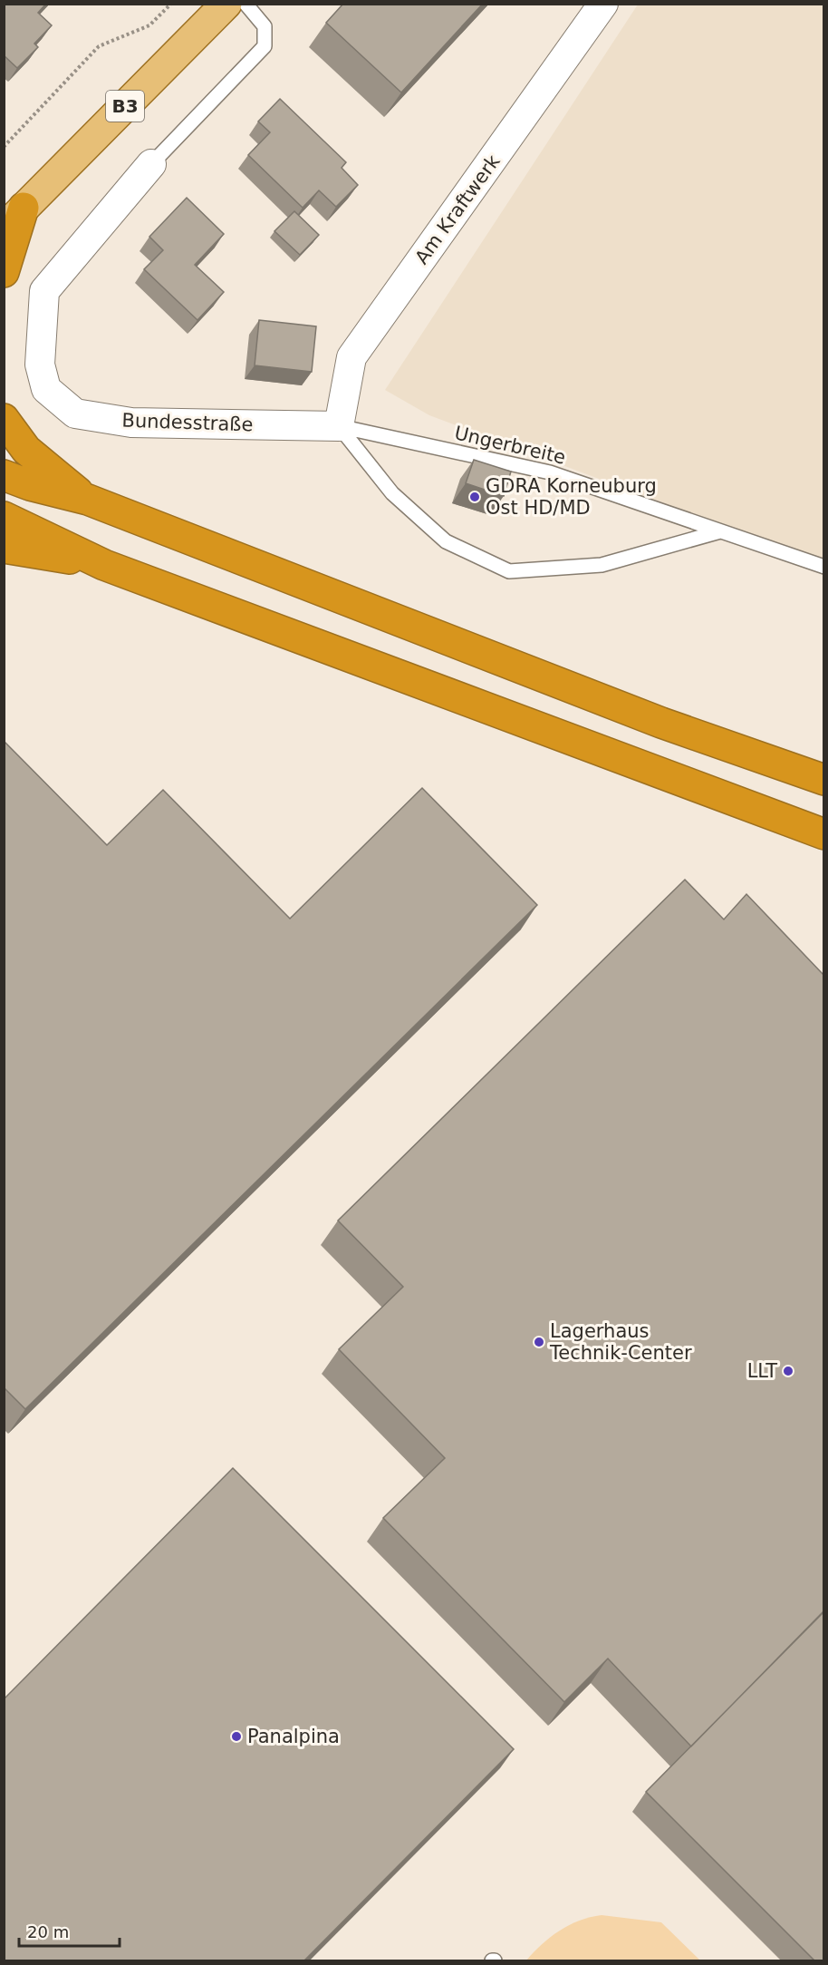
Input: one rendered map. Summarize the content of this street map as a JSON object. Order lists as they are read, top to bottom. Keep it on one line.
{"streets":{"main road":["B3"],"street":["Am Kraftwerk","Bundesstraße"],"lane":["Ungerbreite"]},"crossings":[["Am Kraftwerk","Bundesstraße"],["Am Kraftwerk","Ungerbreite"],["Bundesstraße","Ungerbreite"]],"places":["GDRA Korneuburg Ost HD/MD","Lagerhaus Technik-Center","LLT","Panalpina"],"scale_bar":"20 m"}
